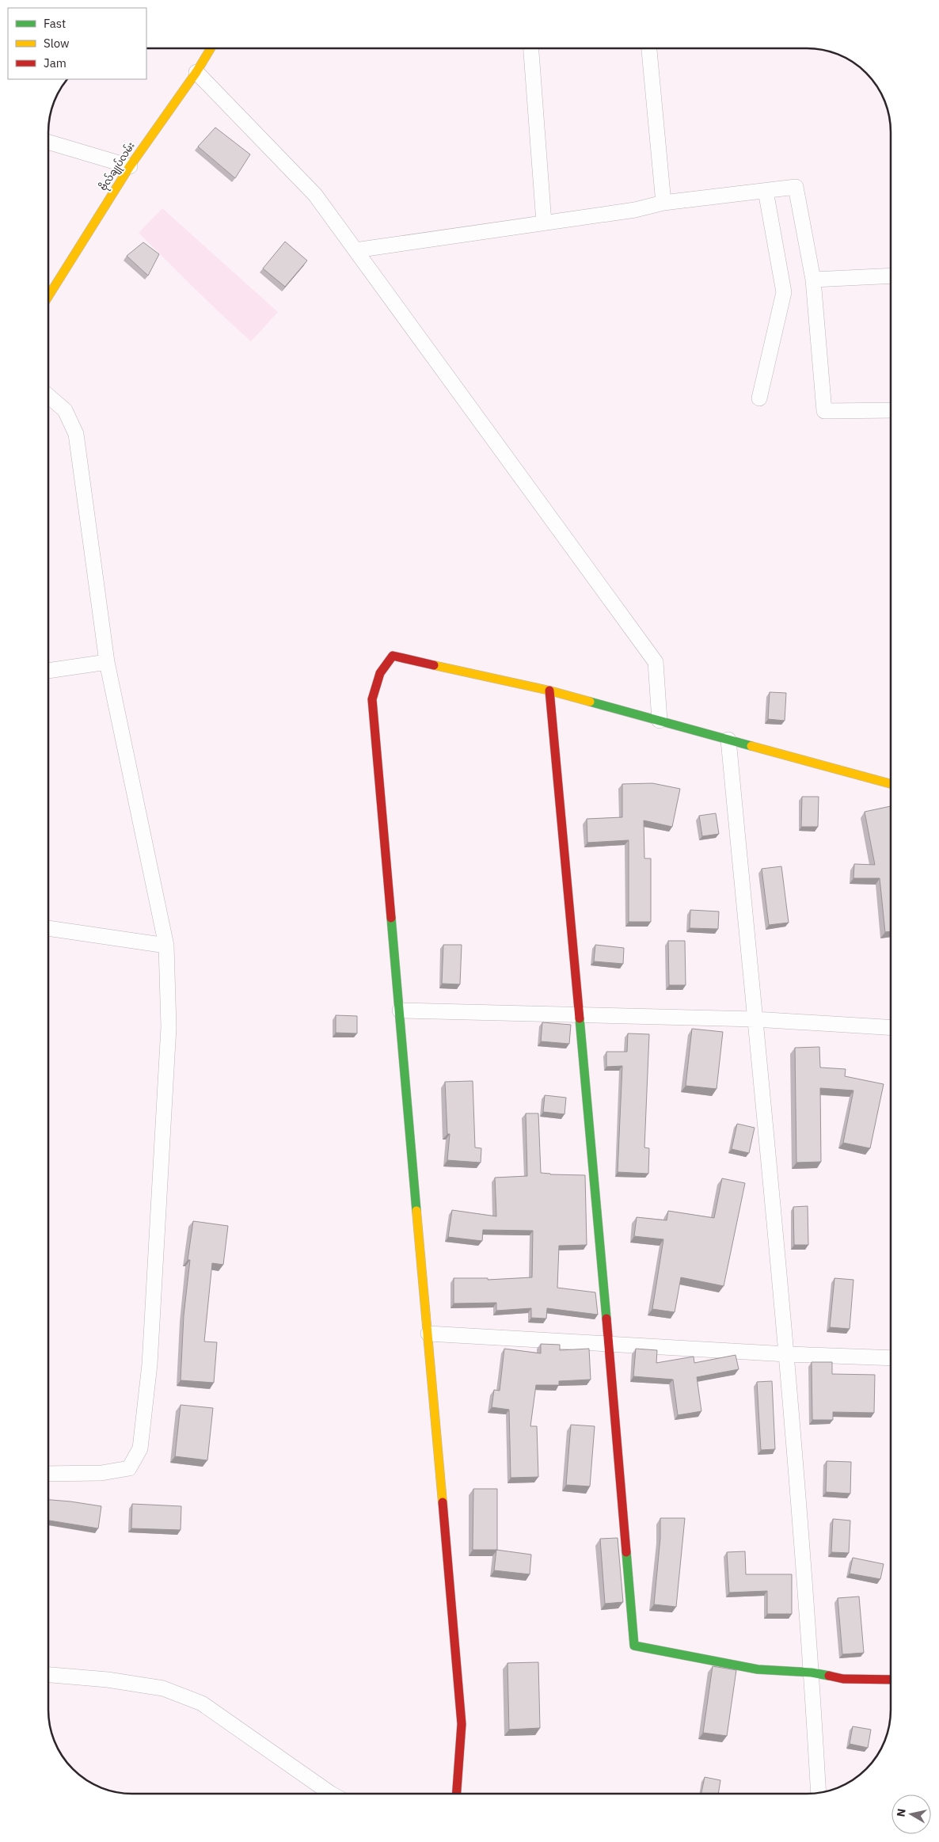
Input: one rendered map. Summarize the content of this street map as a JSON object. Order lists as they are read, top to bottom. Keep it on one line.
{"streets":{"street":["ဗိုလ်ချုပ်လမ်း"]},"legend":["Fast","Slow","Jam"],"north":"left"}
